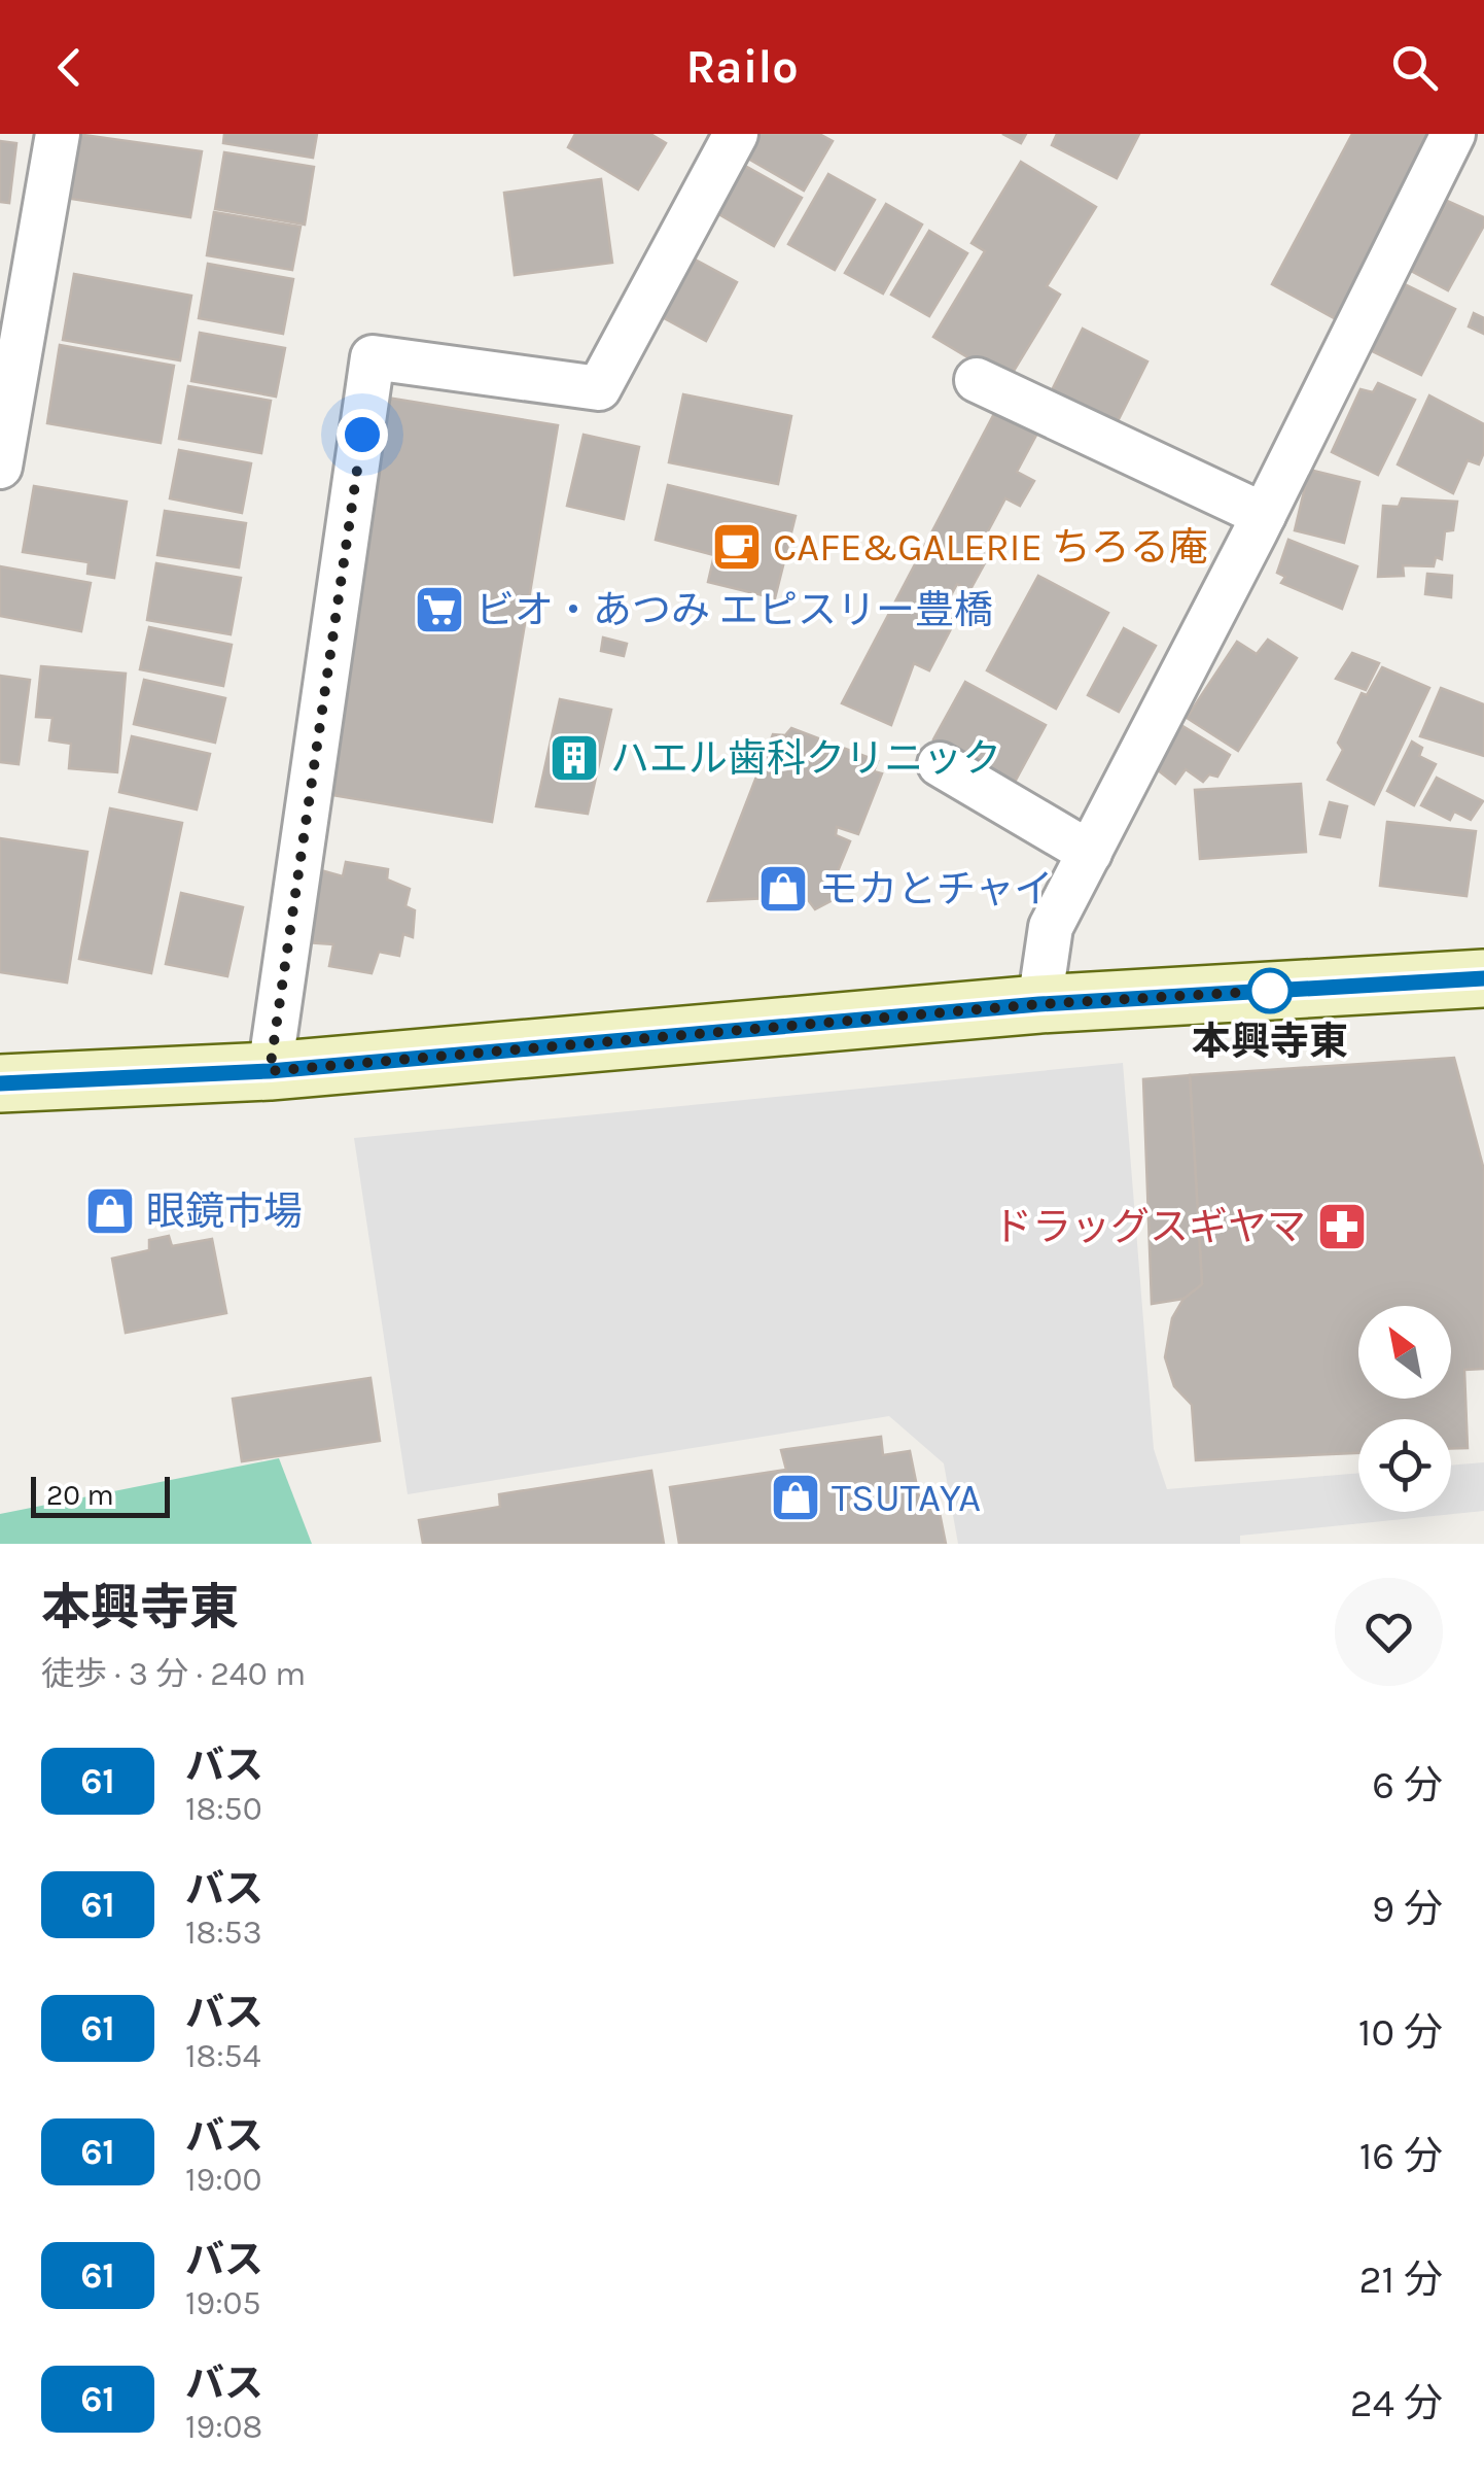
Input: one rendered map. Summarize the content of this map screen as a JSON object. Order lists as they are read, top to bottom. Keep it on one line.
{"places":{"cafe":["CAFE&GALERIE ちろる庵"],"supermarket":["ビオ・あつみ エピスリー豊橋"],"building":["ハエル歯科クリニック"],"shop":["モカとチャイ","眼鏡市場","TSUTAYA"],"other":["本興寺東"],"pharmacy":["ドラッグスギヤマ"]},"lines":["bus line 61"],"scale_bar":"20 m","north":"top left","page":{"header":"Railo","scale":"20 m","heading":["本興寺東","徒歩 · 3 分 · 240 m"],"list":[{"mark":"61","name":"バス","note":"18:50","value":"6 分"},{"mark":"61","name":"バス","note":"18:53","value":"9 分"},{"mark":"61","name":"バス","note":"18:54","value":"10 分"},{"mark":"61","name":"バス","note":"19:00","value":"16 分"},{"mark":"61","name":"バス","note":"19:05","value":"21 分"},{"mark":"61","name":"バス","note":"19:08","value":"24 分"}]}}
